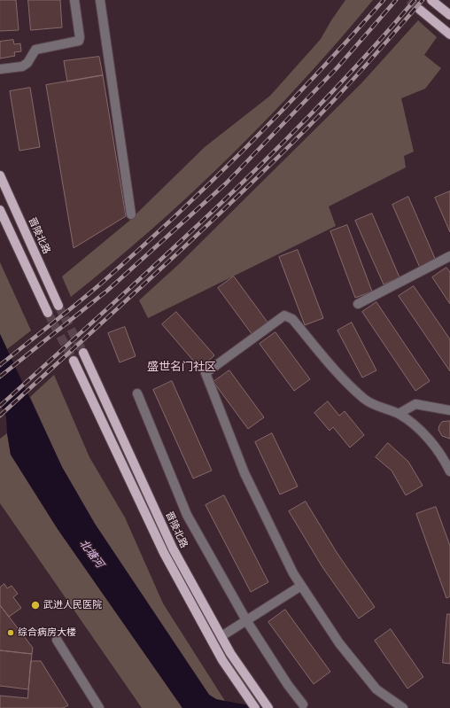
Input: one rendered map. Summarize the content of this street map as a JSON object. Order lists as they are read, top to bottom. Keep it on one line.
{"streets":{"main road":["晋陵北路"]},"districts":["盛世名门社区"],"water":["北塘河"],"places":["武进人民医院","综合病房大楼"]}
